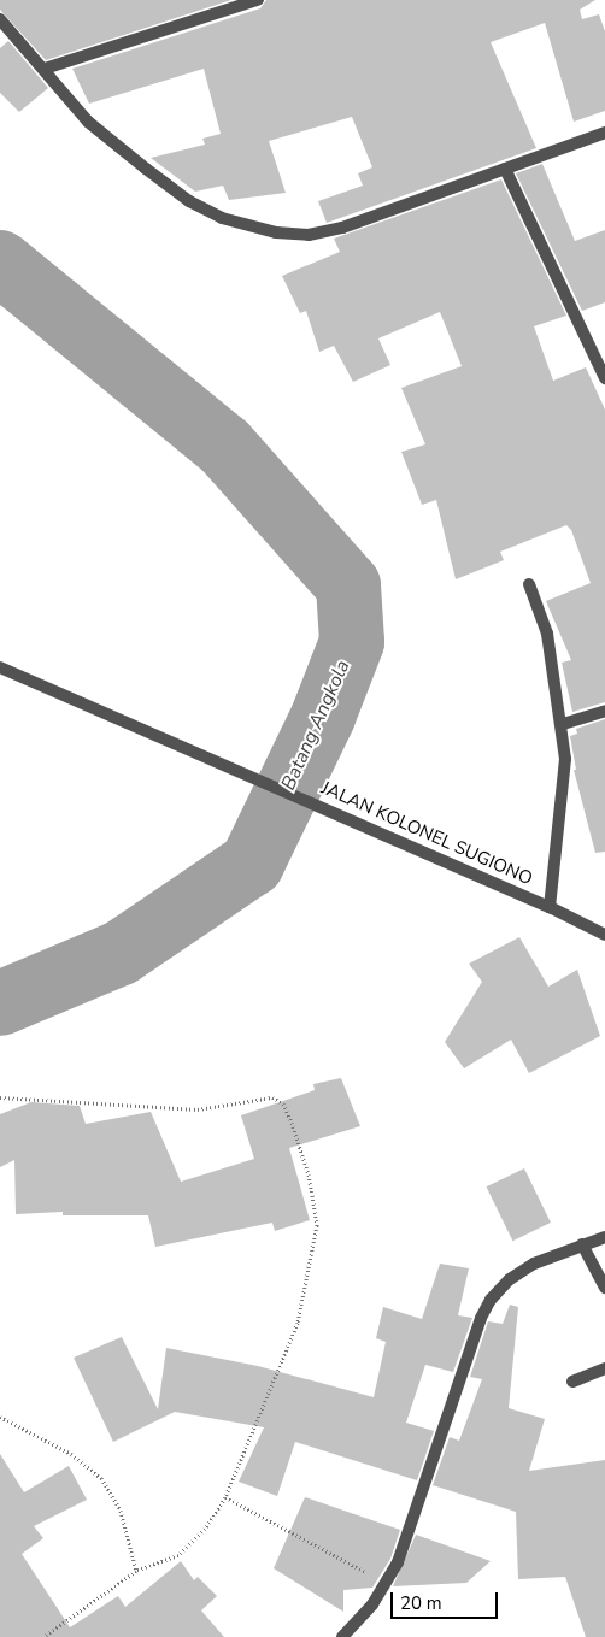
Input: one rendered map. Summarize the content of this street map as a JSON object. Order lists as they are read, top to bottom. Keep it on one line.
{"streets":{"street":["JALAN KOLONEL SUGIONO"]},"water":["Batang Angkola"],"scale_bar":"20 m"}
